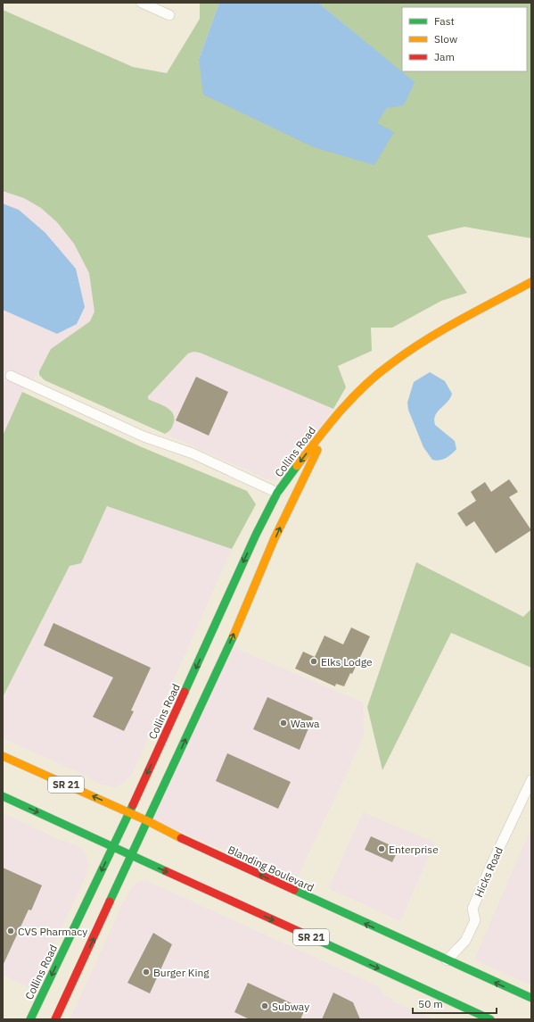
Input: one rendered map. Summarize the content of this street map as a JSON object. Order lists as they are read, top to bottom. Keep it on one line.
{"streets":{"main road":["Collins Road","SR 21","Blanding Boulevard"],"street":["Hicks Road"]},"crossings":[["Collins Road","SR 21"],["Collins Road","Blanding Boulevard"],["Blanding Boulevard","Hicks Road"]],"places":["Elks Lodge","Wawa","Enterprise","CVS Pharmacy","Burger King","Subway"],"legend":["Fast","Slow","Jam"],"scale_bar":"50 m"}
